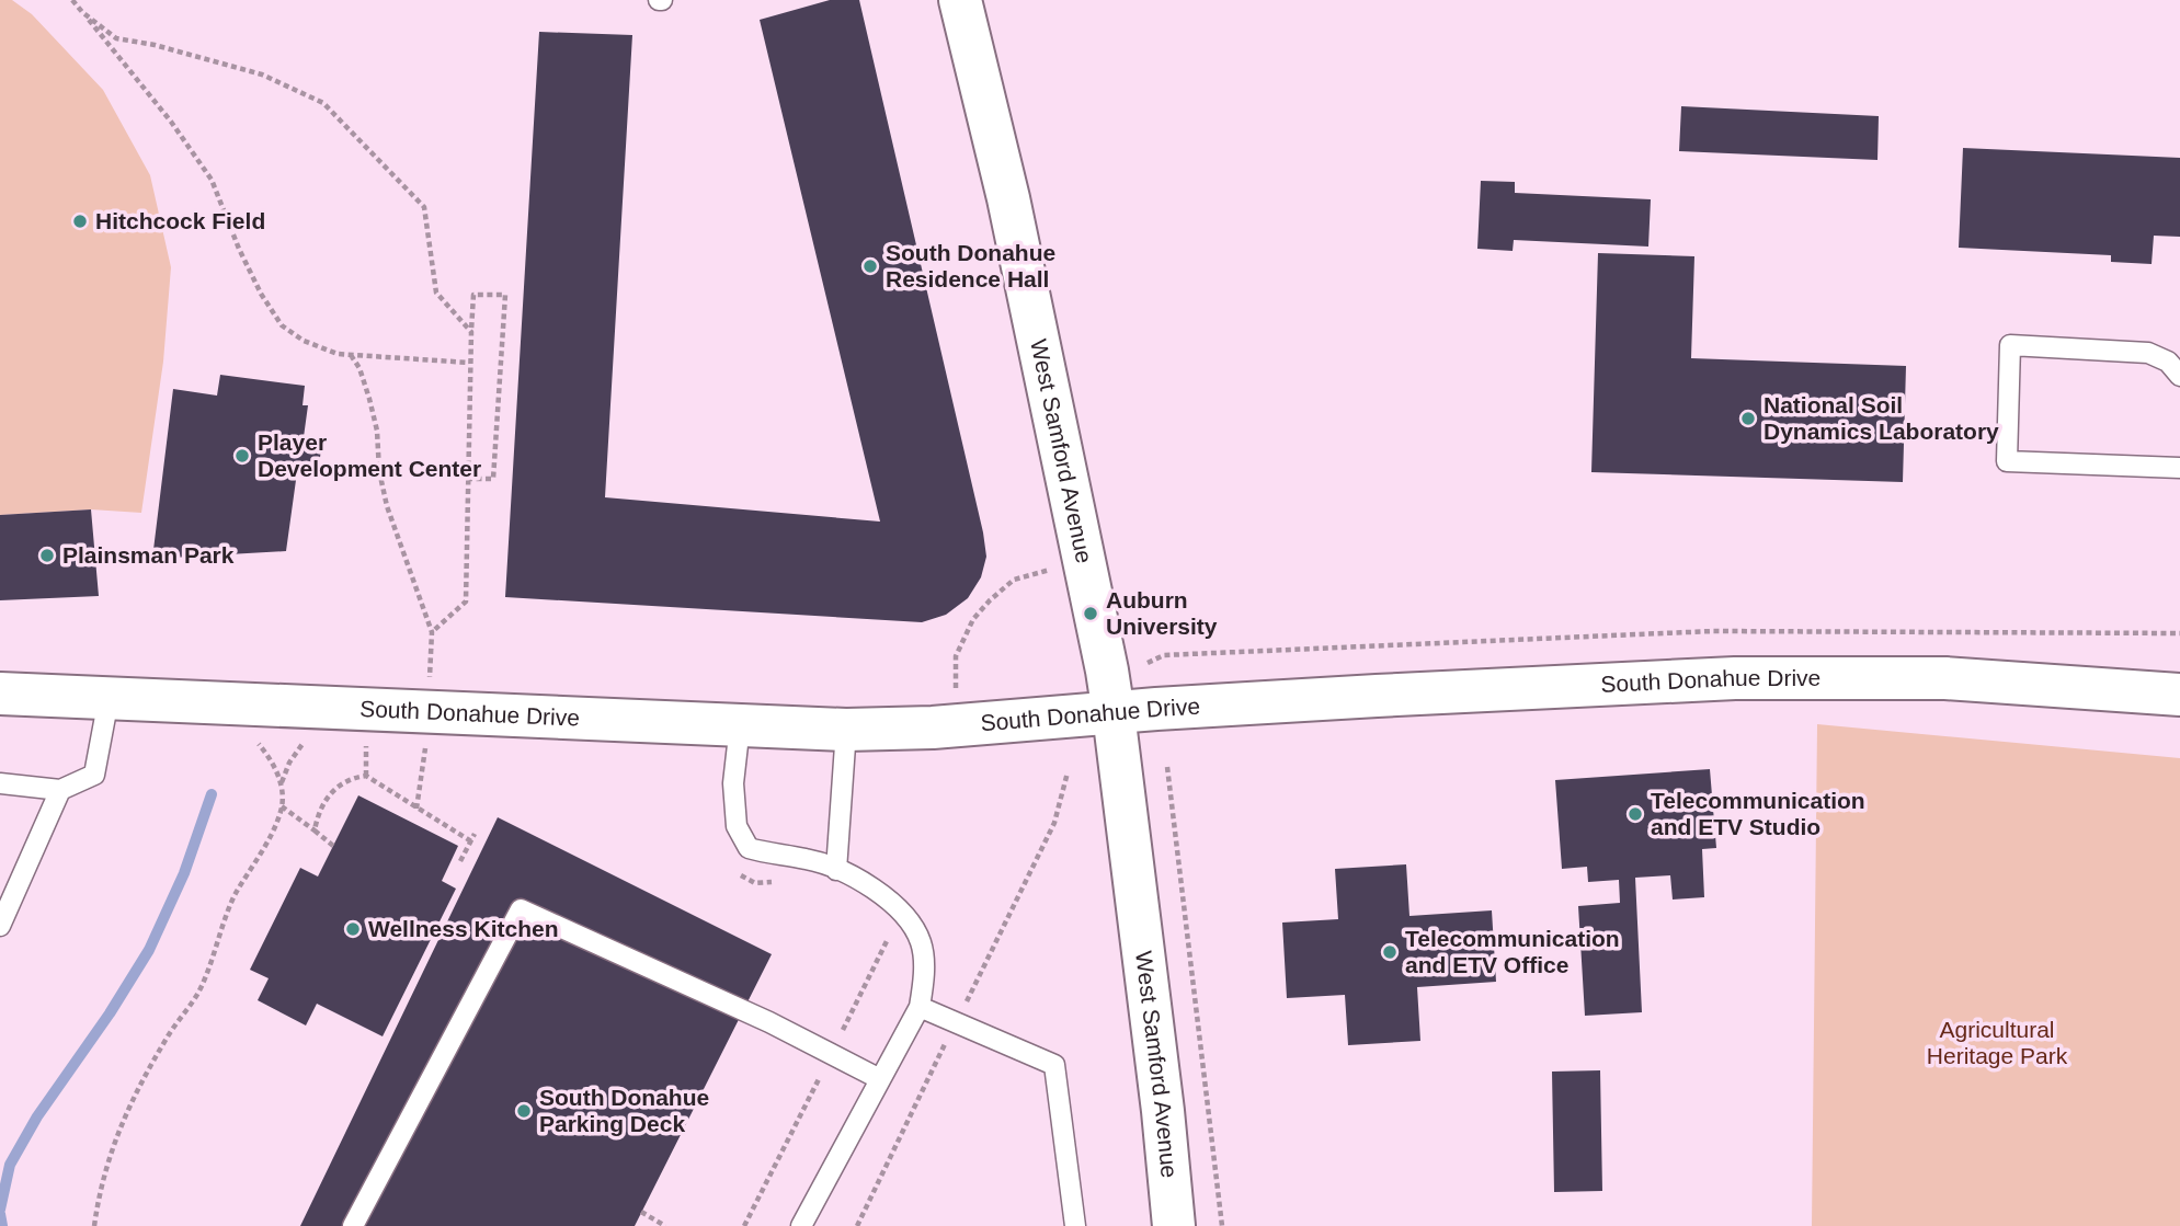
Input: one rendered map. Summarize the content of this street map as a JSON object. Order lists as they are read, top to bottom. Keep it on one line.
{"streets":{"street":["West Samford Avenue","South Donahue Drive"]},"crossings":[["West Samford Avenue","South Donahue Drive"]],"parks":["Agricultural Heritage Park"],"places":["Hitchcock Field","South Donahue Residence Hall","National Soil Dynamics Laboratory","Player Development Center","Plainsman Park","Auburn University","Telecommunication and ETV Studio","Wellness Kitchen","Telecommunication and ETV Office","South Donahue Parking Deck"]}
